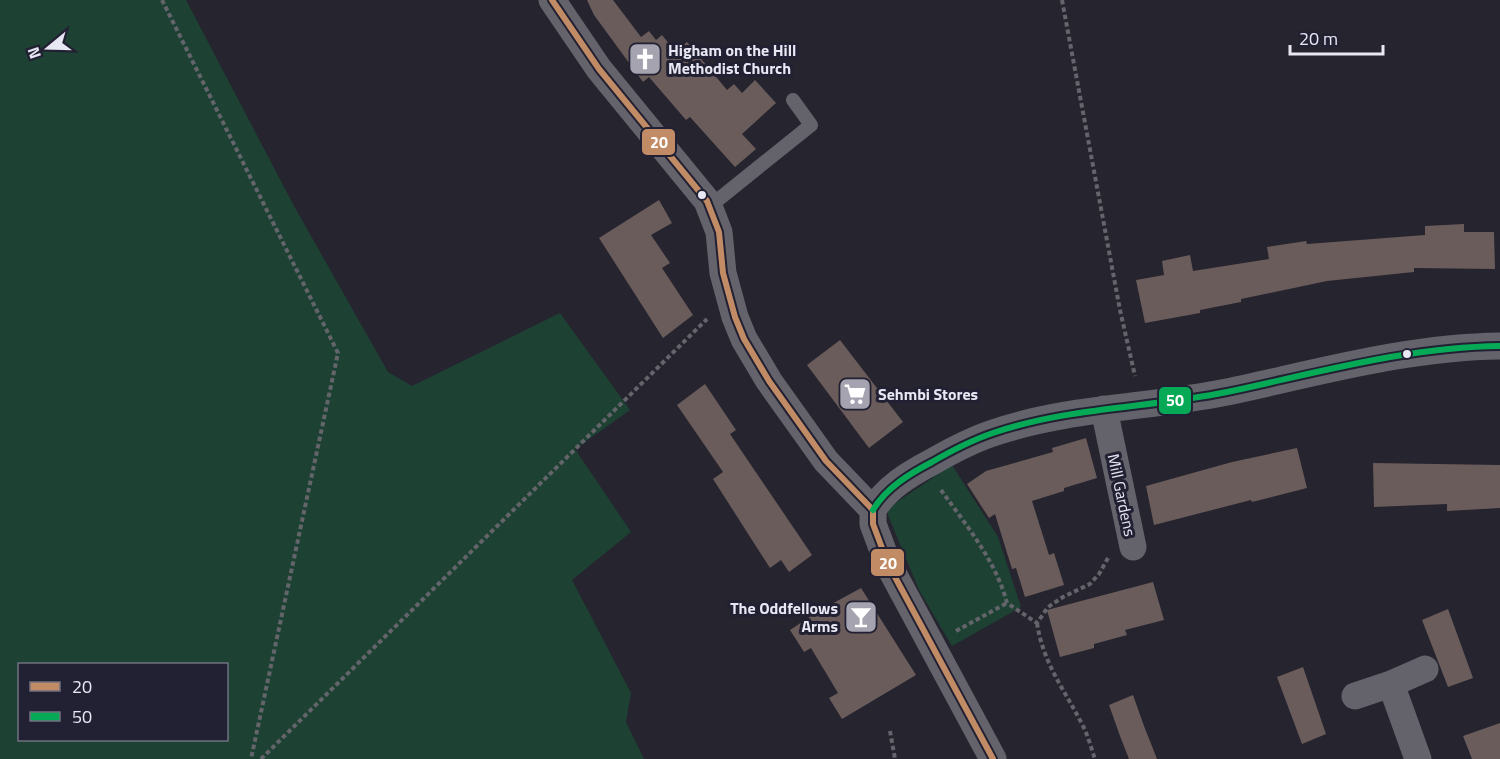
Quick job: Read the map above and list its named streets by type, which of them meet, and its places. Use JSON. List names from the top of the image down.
{
  "streets": {
    "street": ["Mill Gardens"]
  },
  "places": {
    "church": ["Higham on the Hill Methodist Church"],
    "supermarket": ["Sehmbi Stores"],
    "bar": ["The Oddfellows Arms"]
  },
  "lines": ["transit line 20", "transit line 50"],
  "legend": ["20", "50"],
  "scale_bar": "20 m",
  "north": "left"
}
